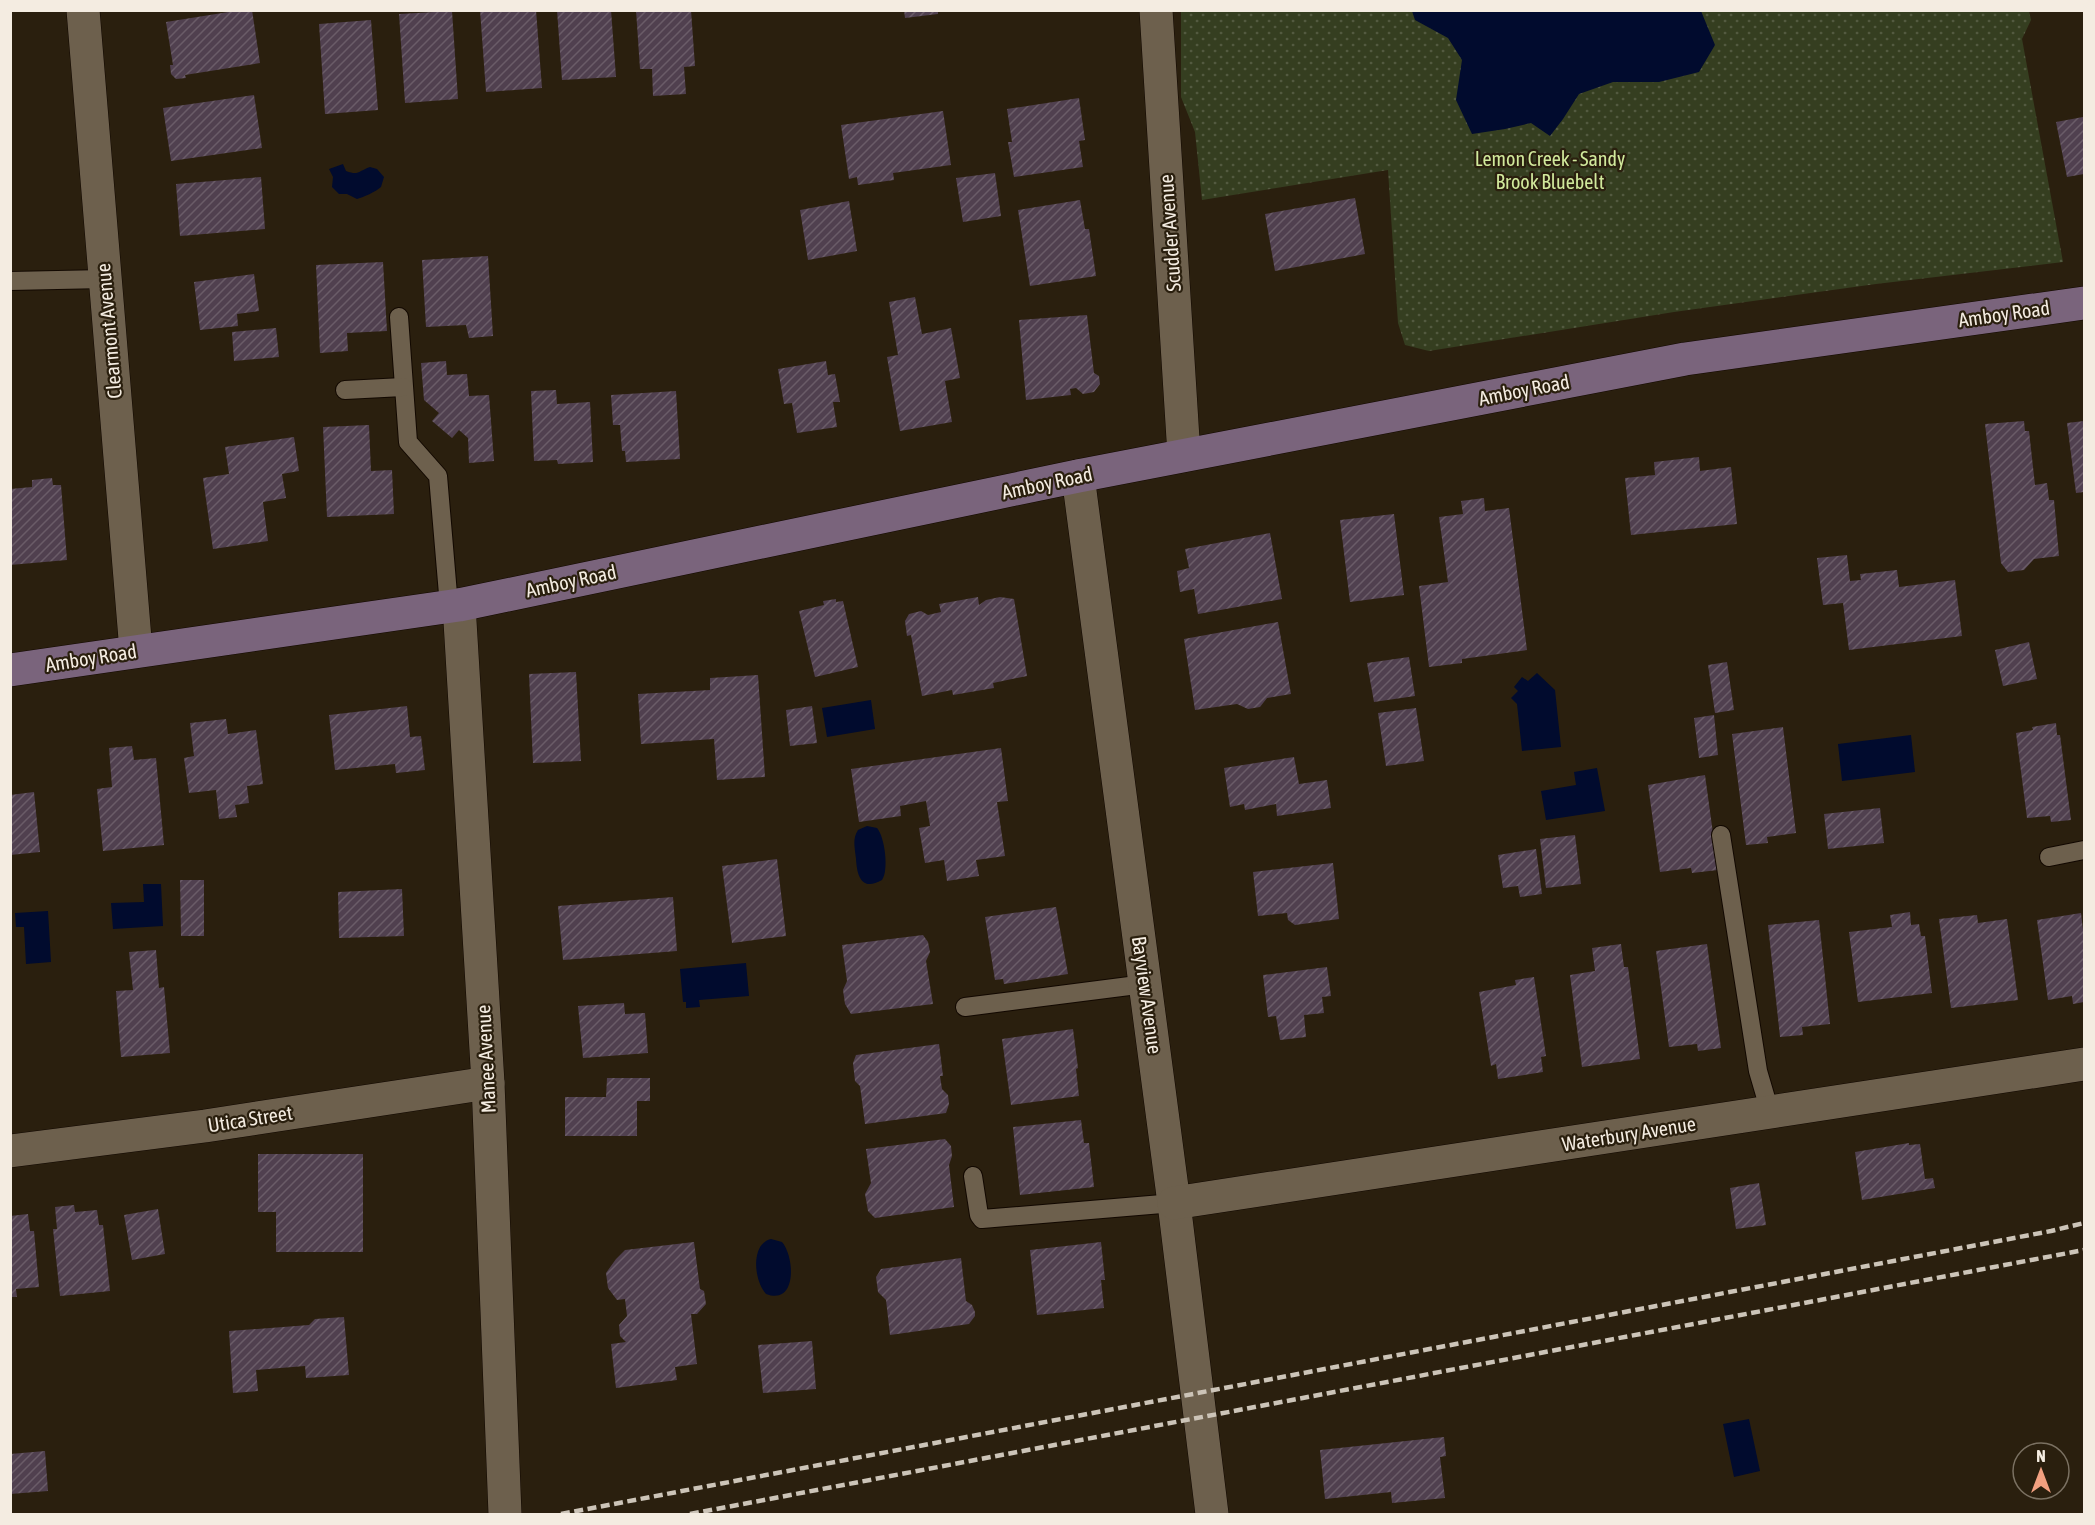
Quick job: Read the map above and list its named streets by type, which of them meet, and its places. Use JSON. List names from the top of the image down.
{
  "streets": {
    "main road": ["Amboy Road"],
    "street": [
      "Scudder Avenue",
      "Clearmont Avenue",
      "Bayview Avenue",
      "Manee Avenue",
      "Utica Street",
      "Waterbury Avenue"
    ]
  },
  "crossings": [
    ["Scudder Avenue", "Amboy Road"],
    ["Amboy Road", "Clearmont Avenue"],
    ["Amboy Road", "Bayview Avenue"],
    ["Amboy Road", "Manee Avenue"],
    ["Bayview Avenue", "Waterbury Avenue"],
    ["Manee Avenue", "Utica Street"]
  ],
  "parks": ["Lemon Creek - Sandy Brook Bluebelt"],
  "north": "top"
}
